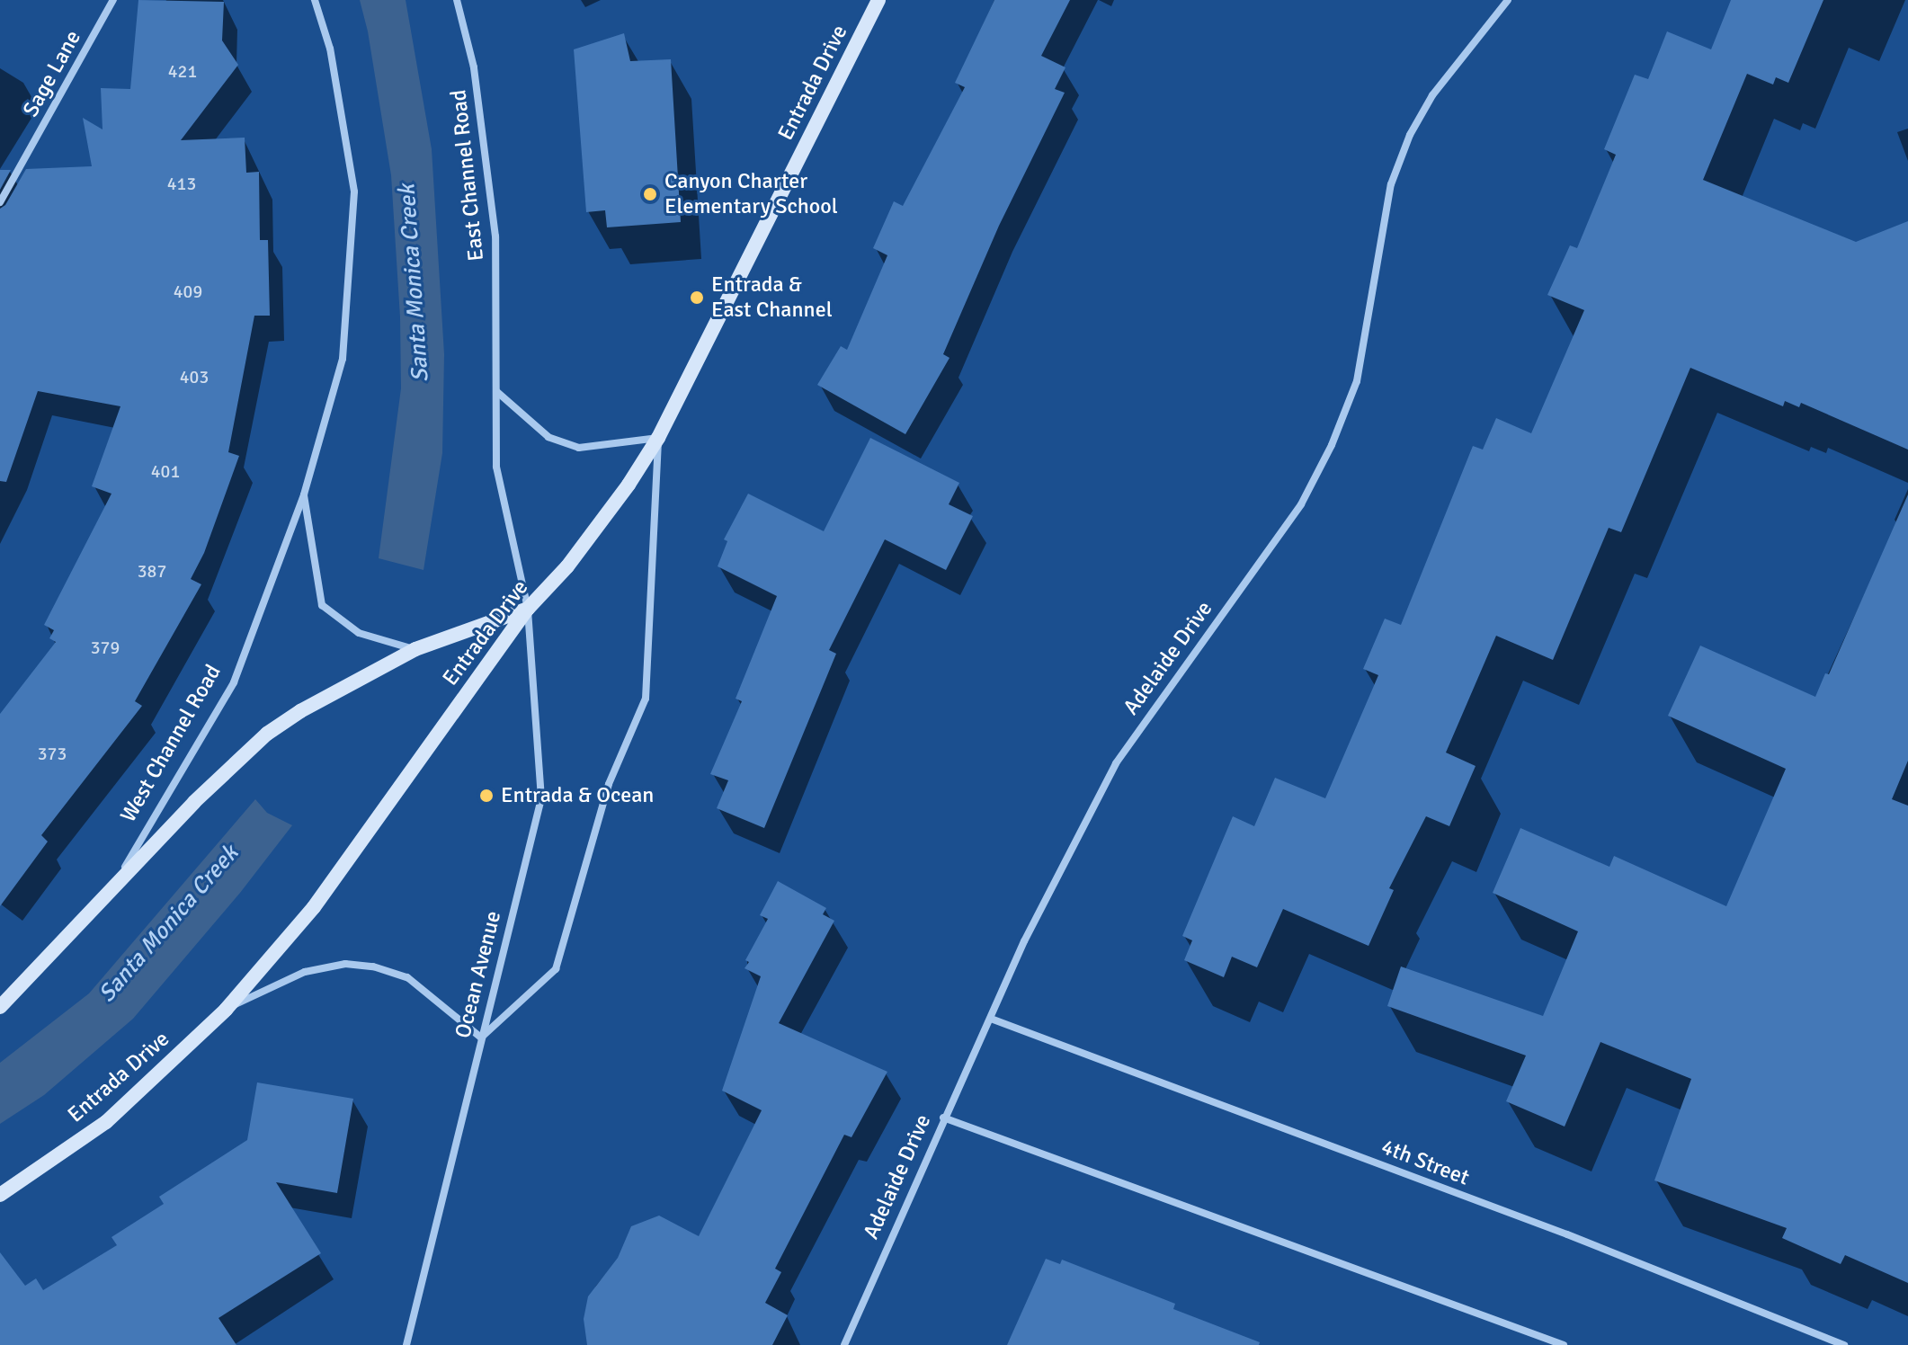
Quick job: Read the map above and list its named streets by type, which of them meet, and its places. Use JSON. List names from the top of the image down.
{
  "streets": {
    "street": [
      "Sage Lane",
      "Entrada Drive",
      "East Channel Road",
      "Adelaide Drive",
      "West Channel Road",
      "Ocean Avenue",
      "4th Street"
    ]
  },
  "crossings": [
    ["Entrada Drive", "East Channel Road"],
    ["Entrada Drive", "West Channel Road"],
    ["Entrada Drive", "Ocean Avenue"],
    ["East Channel Road", "West Channel Road"],
    ["East Channel Road", "Ocean Avenue"],
    ["Adelaide Drive", "4th Street"],
    ["West Channel Road", "Ocean Avenue"]
  ],
  "water": ["Santa Monica Creek"],
  "places": ["Canyon Charter Elementary School", "Entrada & East Channel", "Entrada & Ocean"],
  "house_numbers": [
    "421",
    "413",
    "409",
    "403",
    "401",
    "387",
    "379",
    "373"
  ]
}
